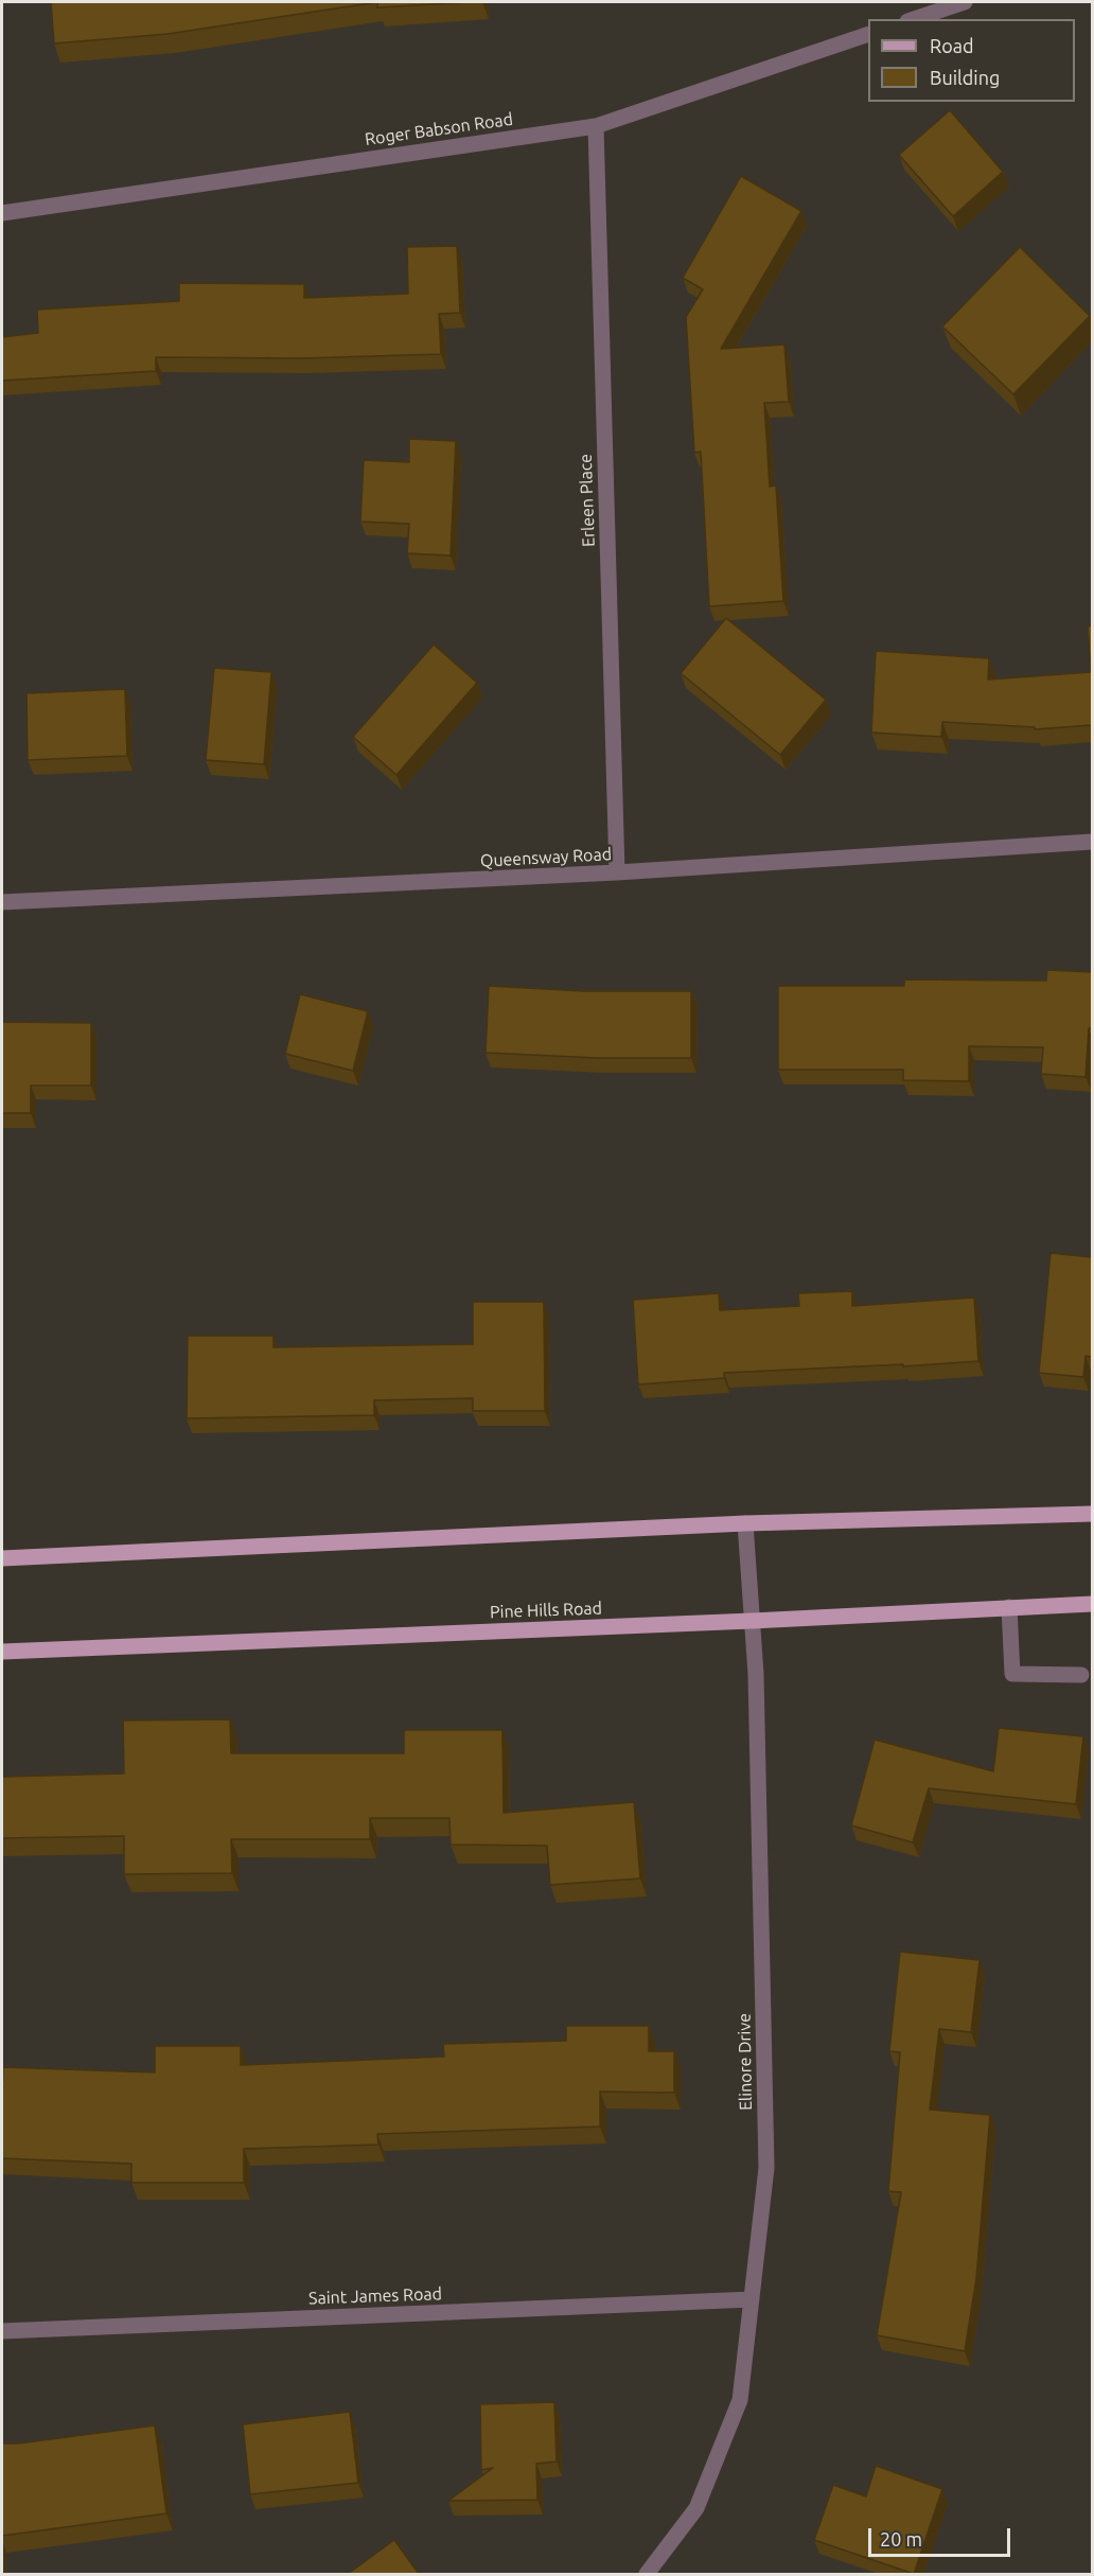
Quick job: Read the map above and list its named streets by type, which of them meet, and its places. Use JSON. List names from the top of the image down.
{
  "streets": {
    "main road": ["Pine Hills Road"],
    "street": [
      "Roger Babson Road",
      "Erleen Place",
      "Queensway Road",
      "Elinore Drive",
      "Saint James Road"
    ]
  },
  "crossings": [
    ["Roger Babson Road", "Erleen Place"],
    ["Erleen Place", "Queensway Road"],
    ["Pine Hills Road", "Elinore Drive"],
    ["Elinore Drive", "Saint James Road"]
  ],
  "legend": ["Road", "Building"],
  "scale_bar": "20 m"
}
